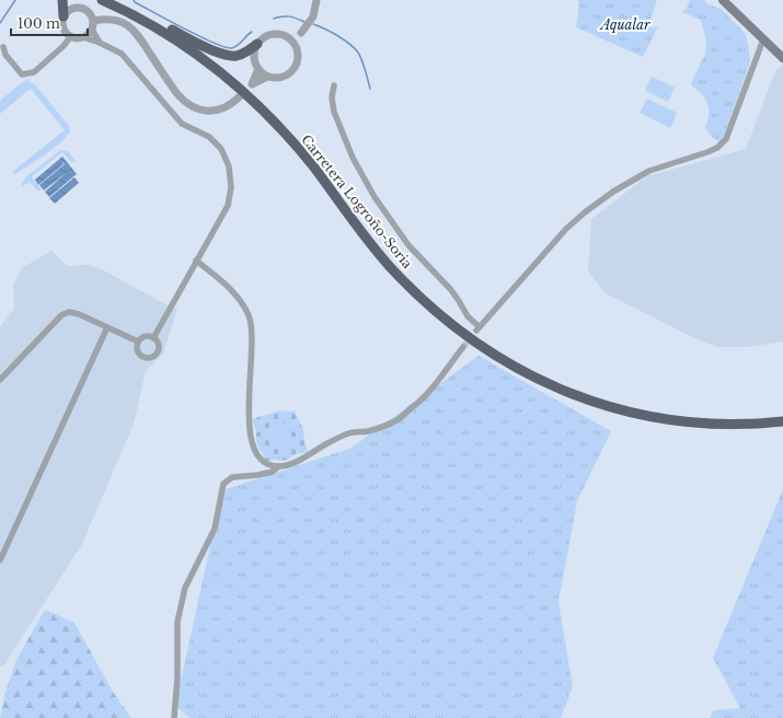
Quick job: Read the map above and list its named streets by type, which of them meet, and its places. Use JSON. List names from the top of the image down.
{
  "streets": {
    "highway": ["Carretera Logroño-Soria"]
  },
  "parks": ["Aqualar"],
  "scale_bar": "100 m"
}
